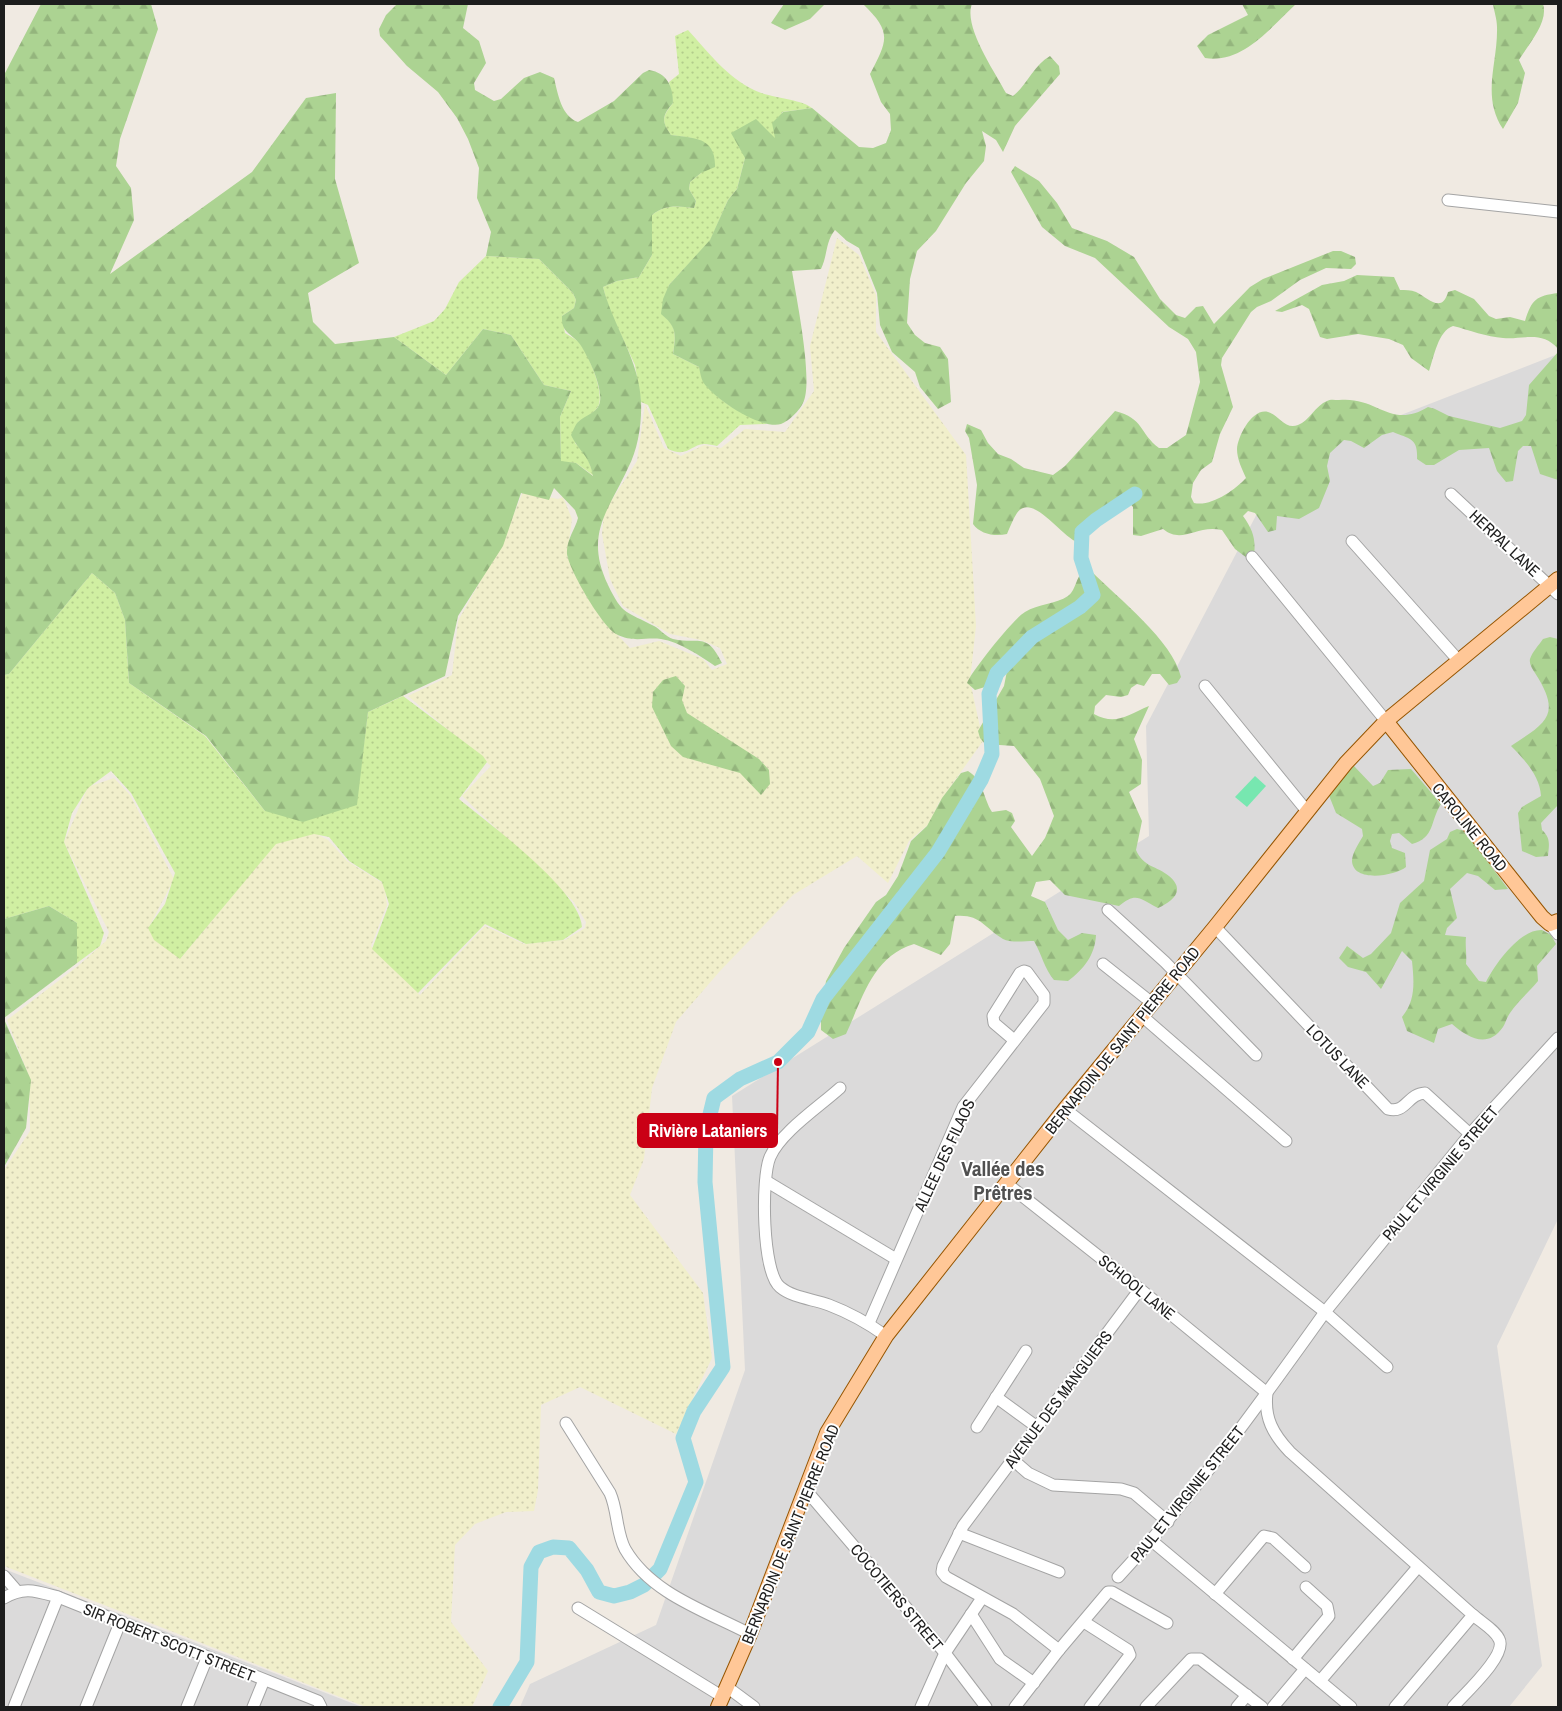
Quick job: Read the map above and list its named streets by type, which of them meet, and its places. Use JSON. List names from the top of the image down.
{
  "streets": {
    "main road": ["CAROLINE ROAD", "BERNARDIN DE SAINT PIERRE ROAD"],
    "street": [
      "HERPAL LANE",
      "LOTUS LANE",
      "ALLEE DES FILAOS",
      "PAUL ET VIRGINIE STREET",
      "SCHOOL LANE",
      "AVENUE DES MANGUIERS",
      "COCOTIERS STREET",
      "SIR ROBERT SCOTT STREET"
    ]
  },
  "crossings": [
    ["HERPAL LANE", "BERNARDIN DE SAINT PIERRE ROAD"],
    ["CAROLINE ROAD", "BERNARDIN DE SAINT PIERRE ROAD"],
    ["BERNARDIN DE SAINT PIERRE ROAD", "LOTUS LANE"],
    ["BERNARDIN DE SAINT PIERRE ROAD", "SCHOOL LANE"],
    ["BERNARDIN DE SAINT PIERRE ROAD", "COCOTIERS STREET"],
    ["LOTUS LANE", "PAUL ET VIRGINIE STREET"],
    ["PAUL ET VIRGINIE STREET", "SCHOOL LANE"],
    ["SCHOOL LANE", "AVENUE DES MANGUIERS"]
  ],
  "districts": ["Vallée des Prêtres"],
  "places": ["Rivière Lataniers"]
}
